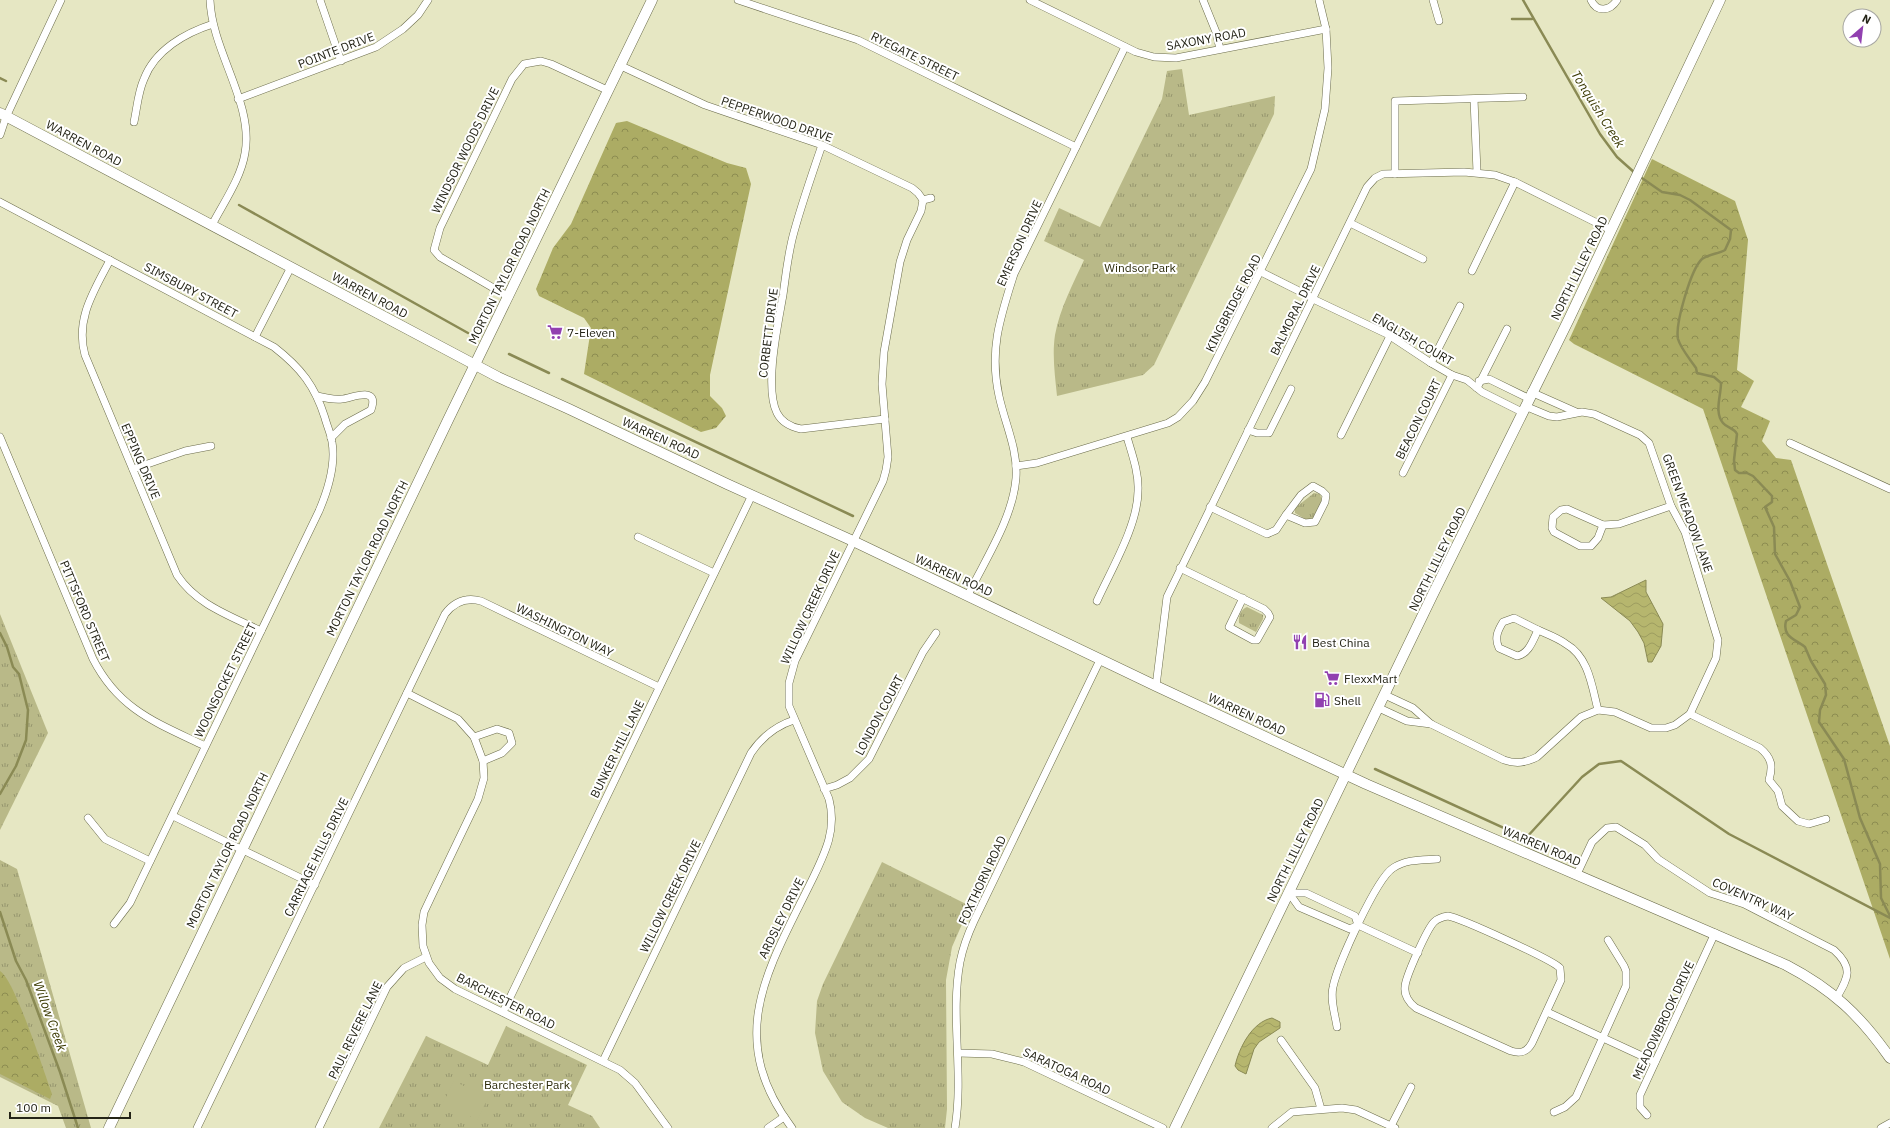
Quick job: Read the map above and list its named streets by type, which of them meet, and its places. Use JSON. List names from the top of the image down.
{
  "streets": {
    "street": [
      "SAXONY ROAD",
      "POINTE DRIVE",
      "RYEGATE STREET",
      "PEPPERWOOD DRIVE",
      "WARREN ROAD",
      "WINDSOR WOODS DRIVE",
      "EMERSON DRIVE",
      "MORTON TAYLOR ROAD NORTH",
      "NORTH LILLEY ROAD",
      "SIMSBURY STREET",
      "KINGBRIDGE ROAD",
      "BALMORAL DRIVE",
      "CORBETT DRIVE",
      "ENGLISH COURT",
      "BEACON COURT",
      "EPPING DRIVE",
      "GREEN MEADOW LANE",
      "WILLOW CREEK DRIVE",
      "PITTSFORD STREET",
      "WASHINGTON WAY",
      "WOONSOCKET STREET",
      "LONDON COURT",
      "BUNKER HILL LANE",
      "CARRIAGE HILLS DRIVE",
      "FOXTHORN ROAD",
      "COVENTRY WAY",
      "ARDSLEY DRIVE",
      "BARCHESTER ROAD",
      "MEADOWBROOK DRIVE",
      "PAUL REVERE LANE",
      "SARATOGA ROAD"
    ]
  },
  "crossings": [
    ["SAXONY ROAD", "EMERSON DRIVE"],
    ["SAXONY ROAD", "KINGBRIDGE ROAD"],
    ["RYEGATE STREET", "EMERSON DRIVE"],
    ["PEPPERWOOD DRIVE", "MORTON TAYLOR ROAD NORTH"],
    ["PEPPERWOOD DRIVE", "CORBETT DRIVE"],
    ["PEPPERWOOD DRIVE", "WILLOW CREEK DRIVE"],
    ["WARREN ROAD", "EMERSON DRIVE"],
    ["WARREN ROAD", "MORTON TAYLOR ROAD NORTH"],
    ["WARREN ROAD", "NORTH LILLEY ROAD"],
    ["WARREN ROAD", "BALMORAL DRIVE"],
    ["WARREN ROAD", "WILLOW CREEK DRIVE"],
    ["WARREN ROAD", "BUNKER HILL LANE"],
    ["WARREN ROAD", "FOXTHORN ROAD"],
    ["WARREN ROAD", "COVENTRY WAY"],
    ["WARREN ROAD", "MEADOWBROOK DRIVE"],
    ["WINDSOR WOODS DRIVE", "MORTON TAYLOR ROAD NORTH"],
    ["EMERSON DRIVE", "KINGBRIDGE ROAD"],
    ["NORTH LILLEY ROAD", "BALMORAL DRIVE"],
    ["NORTH LILLEY ROAD", "ENGLISH COURT"],
    ["NORTH LILLEY ROAD", "GREEN MEADOW LANE"],
    ["SIMSBURY STREET", "EPPING DRIVE"],
    ["SIMSBURY STREET", "WOONSOCKET STREET"],
    ["KINGBRIDGE ROAD", "ENGLISH COURT"],
    ["BALMORAL DRIVE", "ENGLISH COURT"],
    ["CORBETT DRIVE", "WILLOW CREEK DRIVE"],
    ["ENGLISH COURT", "BEACON COURT"],
    ["ENGLISH COURT", "GREEN MEADOW LANE"],
    ["EPPING DRIVE", "WOONSOCKET STREET"],
    ["WILLOW CREEK DRIVE", "ARDSLEY DRIVE"],
    ["WILLOW CREEK DRIVE", "BARCHESTER ROAD"],
    ["PITTSFORD STREET", "WOONSOCKET STREET"],
    ["WASHINGTON WAY", "BUNKER HILL LANE"],
    ["WASHINGTON WAY", "CARRIAGE HILLS DRIVE"],
    ["LONDON COURT", "ARDSLEY DRIVE"],
    ["BUNKER HILL LANE", "BARCHESTER ROAD"],
    ["CARRIAGE HILLS DRIVE", "BARCHESTER ROAD"],
    ["FOXTHORN ROAD", "SARATOGA ROAD"],
    ["BARCHESTER ROAD", "PAUL REVERE LANE"]
  ],
  "water": ["Tonquish Creek", "Willow Creek"],
  "parks": ["Windsor Park", "Barchester Park"],
  "places": {
    "supermarket": ["7-Eleven", "FlexxMart"],
    "restaurant": ["Best China"],
    "fuel station": ["Shell"]
  },
  "scale_bar": "100 m",
  "north": "top right"
}
